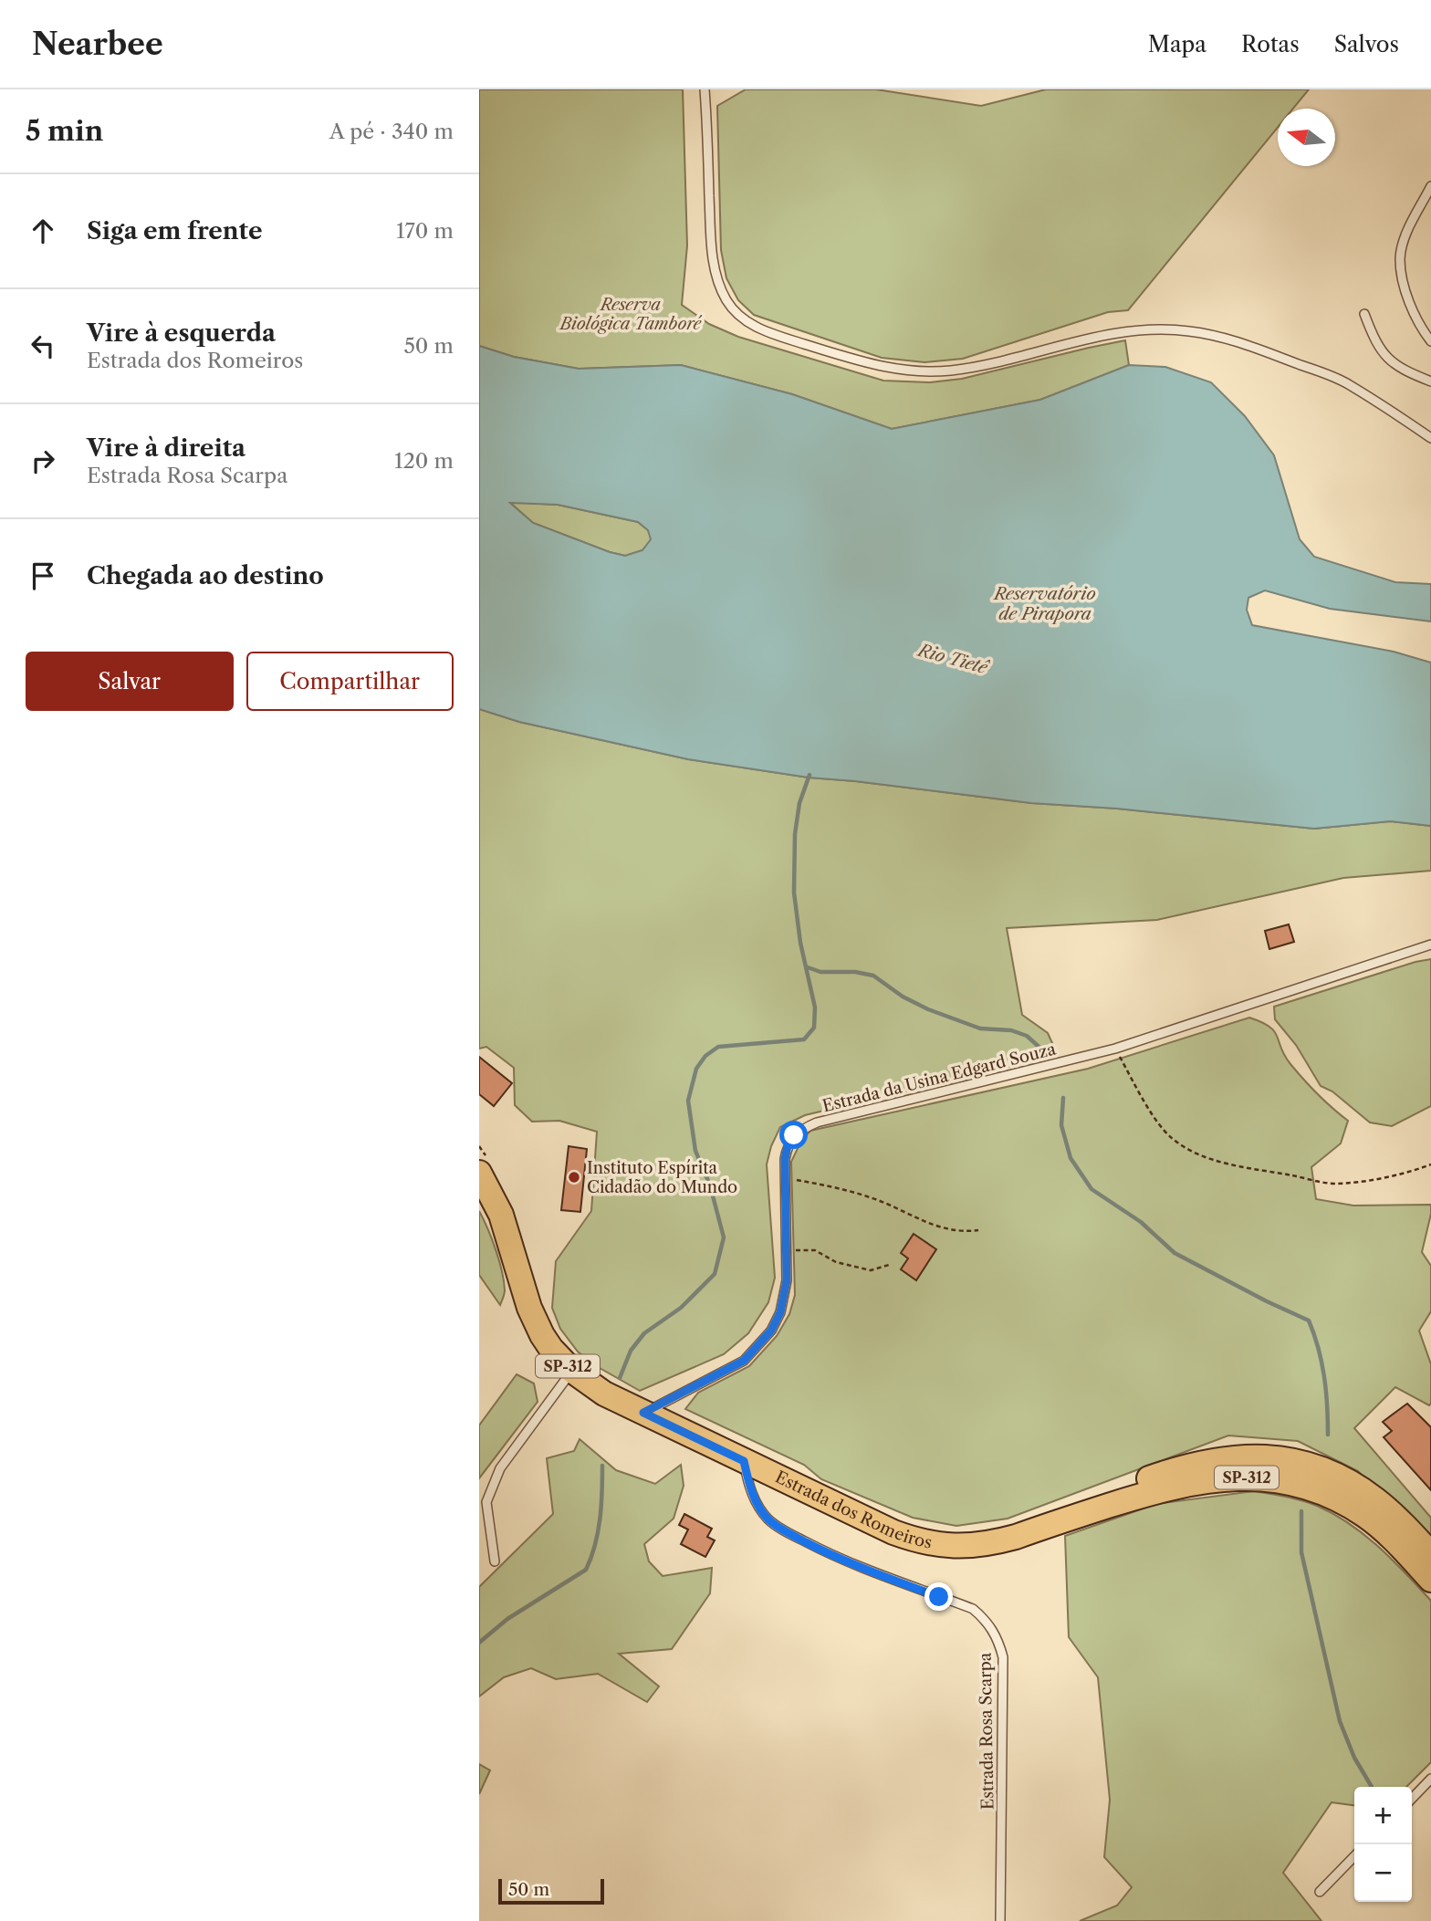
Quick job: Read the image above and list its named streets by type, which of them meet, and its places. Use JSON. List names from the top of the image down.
{
  "streets": {
    "main road": ["SP-312", "Estrada dos Romeiros"],
    "lane": ["Estrada da Usina Edgard Souza", "Estrada Rosa Scarpa"]
  },
  "crossings": [
    ["Estrada da Usina Edgard Souza", "Estrada dos Romeiros"],
    ["Estrada dos Romeiros", "Estrada Rosa Scarpa"]
  ],
  "water": ["Reservatório de Pirapora", "Rio Tietê"],
  "parks": ["Reserva Biológica Tamboré"],
  "places": ["Instituto Espírita Cidadão do Mundo"],
  "scale_bar": "50 m",
  "north": "left",
  "page": {
    "header": "Nearbee",
    "nav": ["Mapa", "Rotas", "Salvos"],
    "heading": ["5 min", "A pé · 340 m"],
    "list": [
      ["Siga em frente", "170 m"],
      ["Vire à esquerda", "Estrada dos Romeiros", "50 m"],
      ["Vire à direita", "Estrada Rosa Scarpa", "120 m"],
      "Chegada ao destino"
    ],
    "buttons": ["Salvar", "Compartilhar"],
    "map_buttons": ["+", "−"],
    "scale": "50 m"
  }
}
